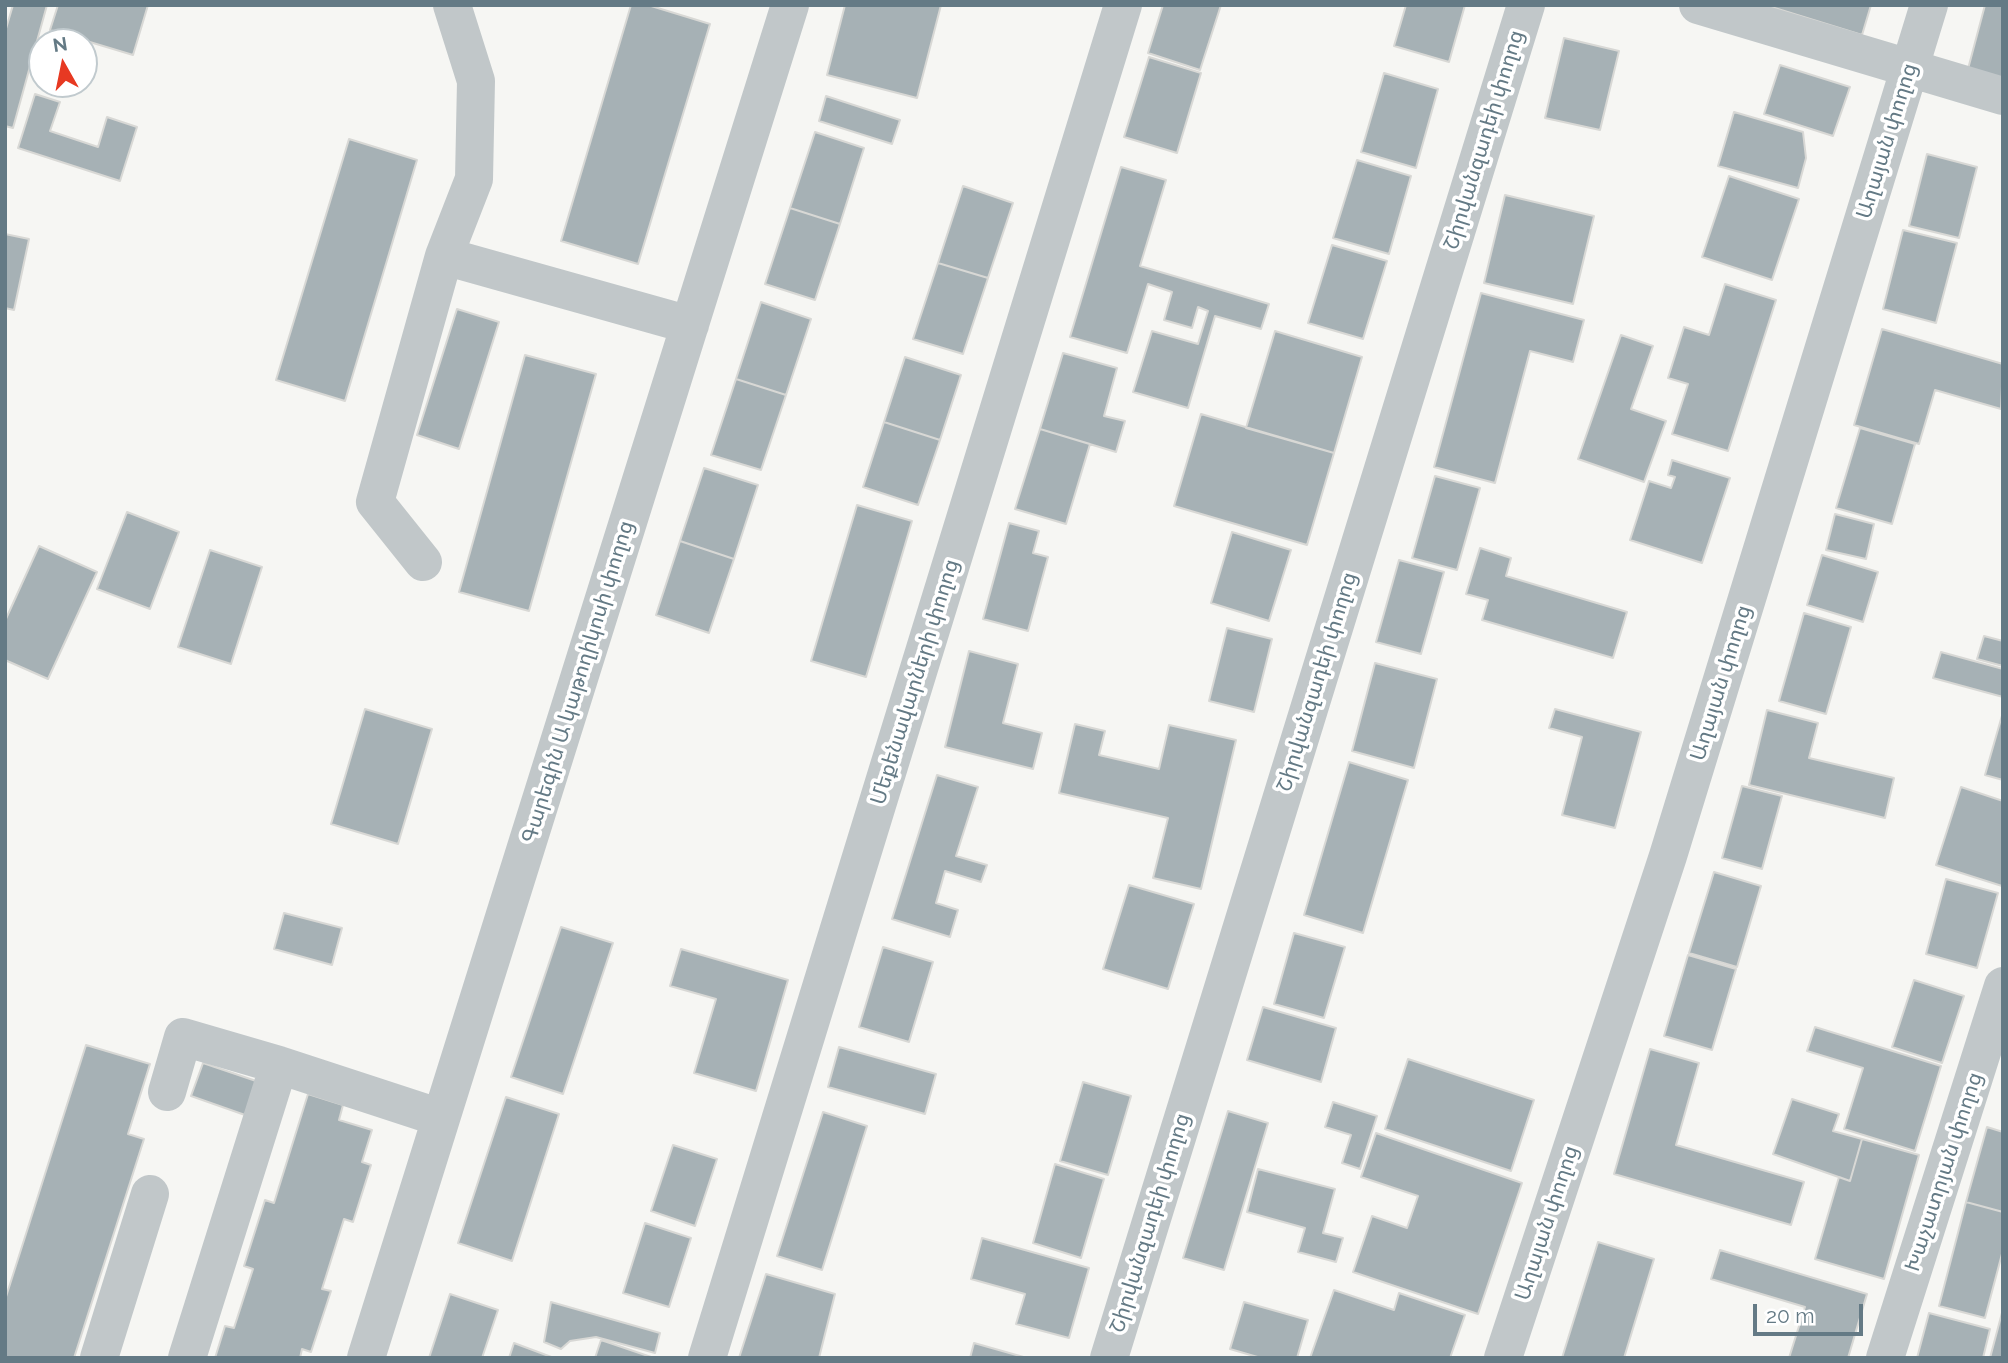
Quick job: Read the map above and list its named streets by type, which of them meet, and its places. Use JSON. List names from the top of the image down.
{
  "streets": {
    "street": [
      "Շիրվանզադեի փողոց",
      "Աղայան փողոց",
      "Գարեգին Ա կաթողիկոսի փողոց",
      "Մեքենավարների փողոց",
      "Խաչատրյան փողոց"
    ]
  },
  "scale_bar": "20 m",
  "north": "top"
}
